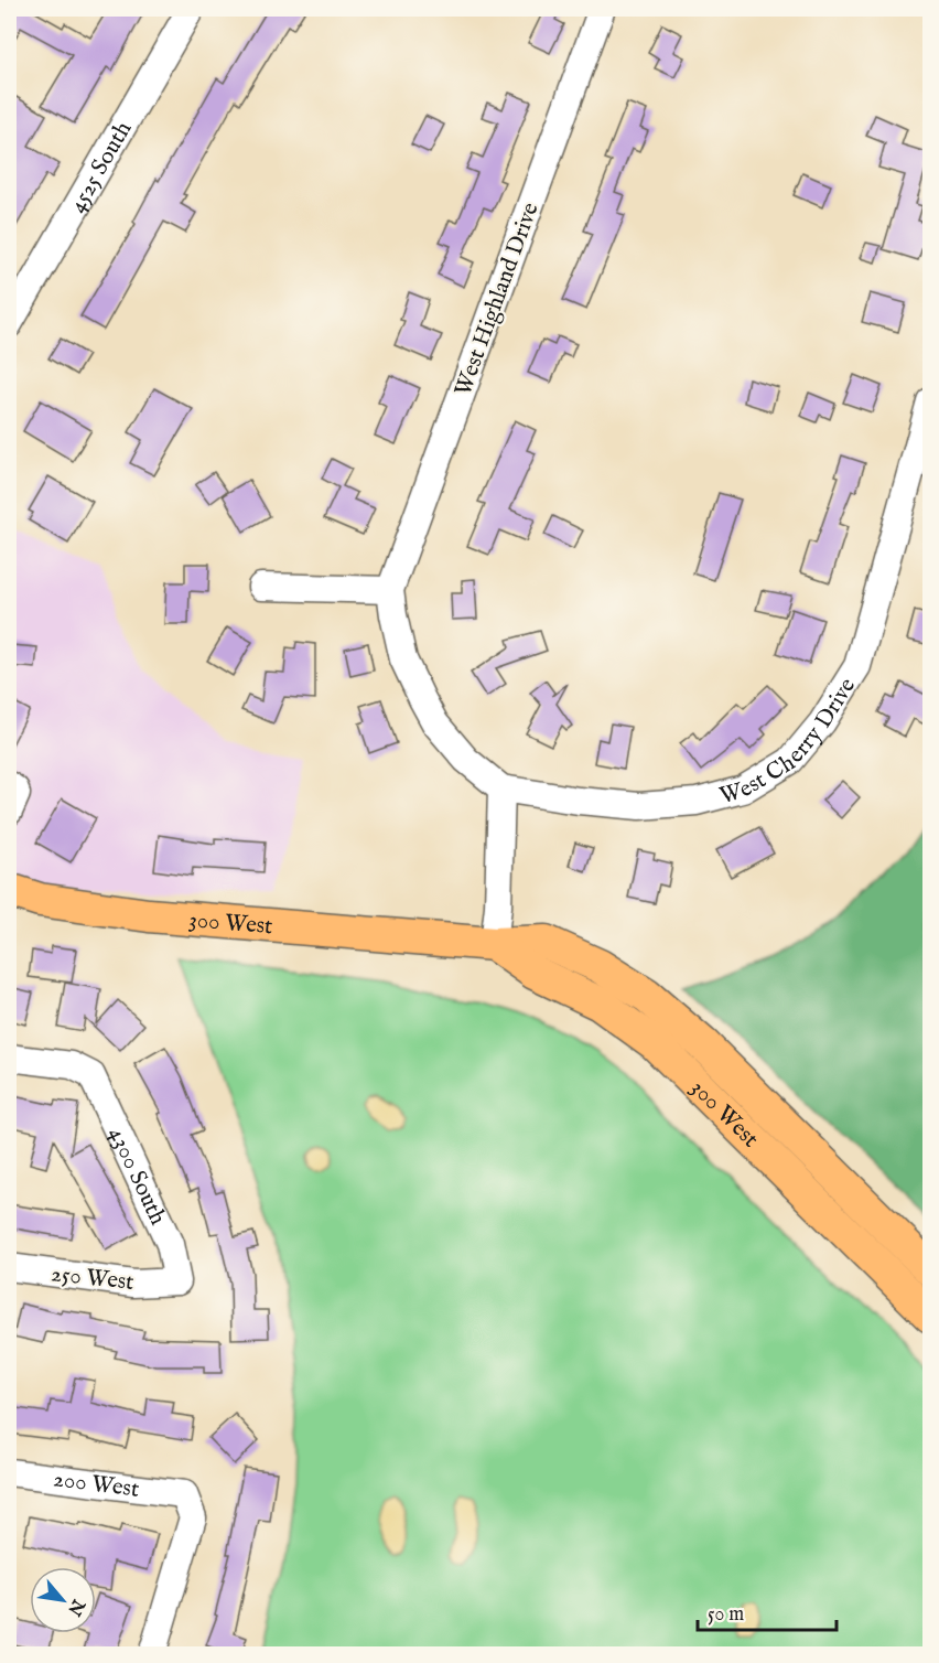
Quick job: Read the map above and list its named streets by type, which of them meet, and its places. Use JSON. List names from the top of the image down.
{
  "streets": {
    "main road": ["300 West"],
    "street": [
      "4525 South",
      "West Highland Drive",
      "West Cherry Drive",
      "4300 South",
      "250 West",
      "200 West"
    ]
  },
  "crossings": [
    ["West Highland Drive", "West Cherry Drive"],
    ["4300 South", "250 West"]
  ],
  "scale_bar": "50 m",
  "north": "bottom right"
}
